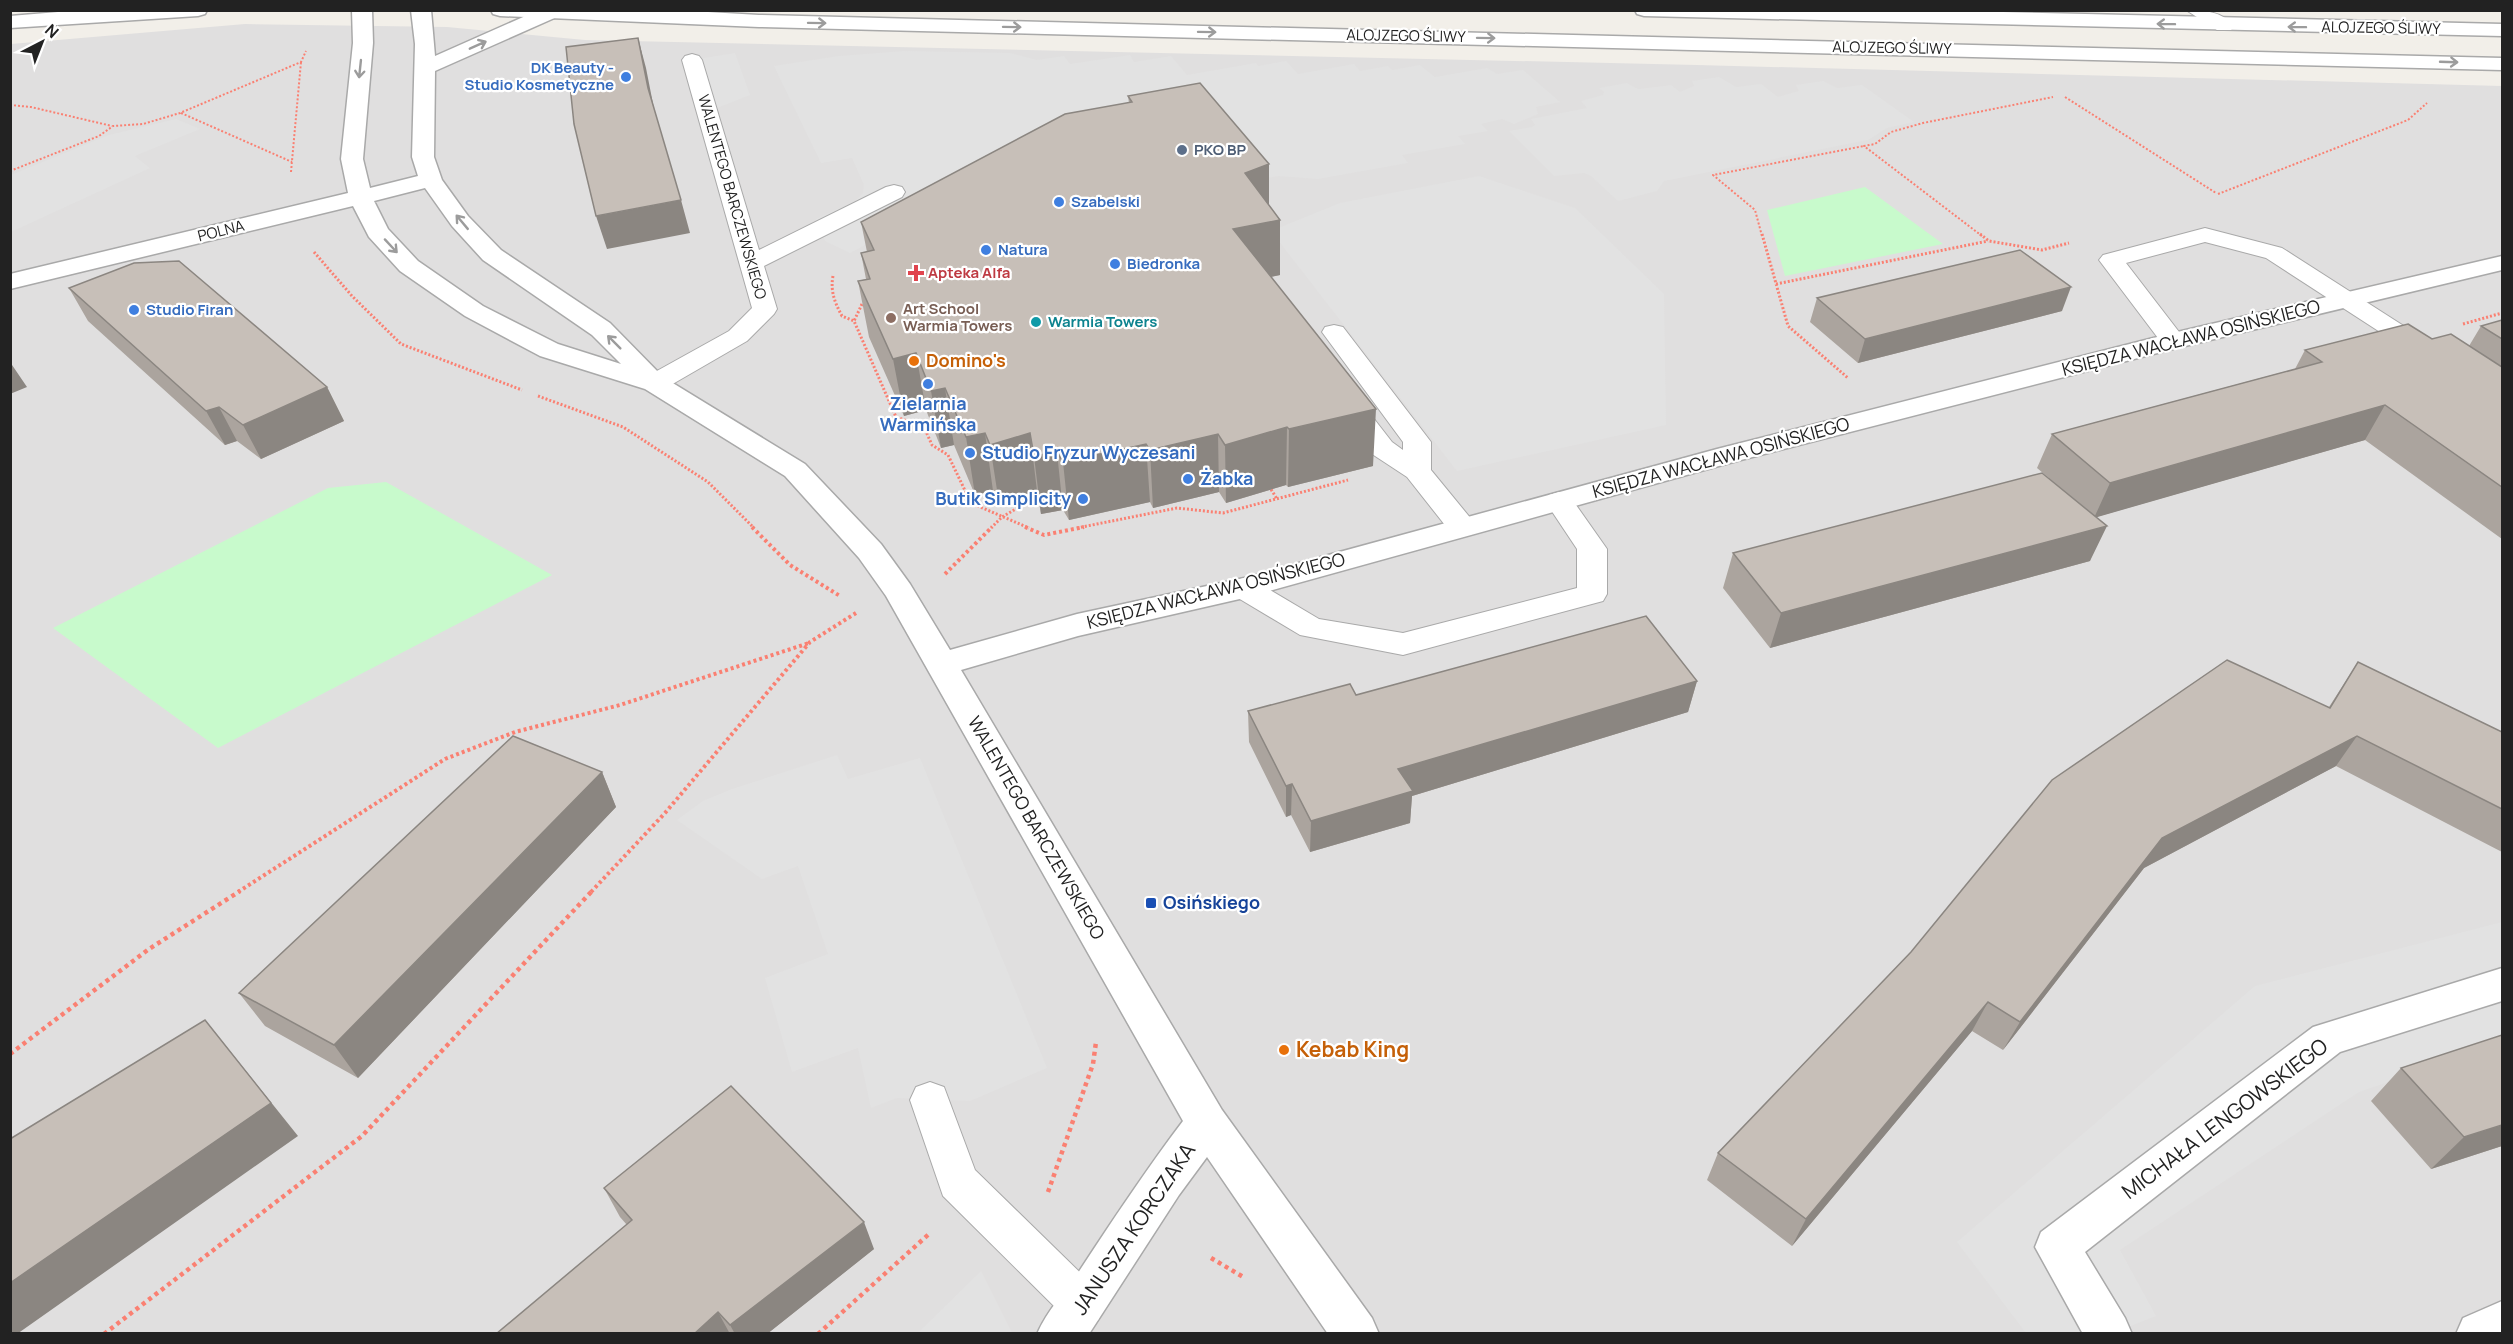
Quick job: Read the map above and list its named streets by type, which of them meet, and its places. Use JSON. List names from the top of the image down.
{
  "streets": {
    "street": [
      "ALOJZEGO ŚLIWY",
      "WALENTEGO BARCZEWSKIEGO",
      "POLNA",
      "KSIĘDZA WACŁAWA OSIŃSKIEGO",
      "MICHAŁA LENGOWSKIEGO",
      "JANUSZA KORCZAKA"
    ]
  },
  "crossings": [
    ["WALENTEGO BARCZEWSKIEGO", "POLNA"],
    ["WALENTEGO BARCZEWSKIEGO", "KSIĘDZA WACŁAWA OSIŃSKIEGO"],
    ["WALENTEGO BARCZEWSKIEGO", "JANUSZA KORCZAKA"]
  ],
  "places": {
    "other": [
      "DK Beauty - Studio Kosmetyczne",
      "PKO BP",
      "Szabelski",
      "Natura",
      "Biedronka",
      "Studio Firan",
      "Art School Warmia Towers",
      "Warmia Towers",
      "Domino's",
      "Zielarnia Warmińska",
      "Studio Fryzur Wyczesani",
      "Żabka",
      "Butik Simplicity",
      "Kebab King"
    ],
    "health": ["Apteka Alfa"],
    "transit": ["Osińskiego"]
  },
  "north": "top right"
}
